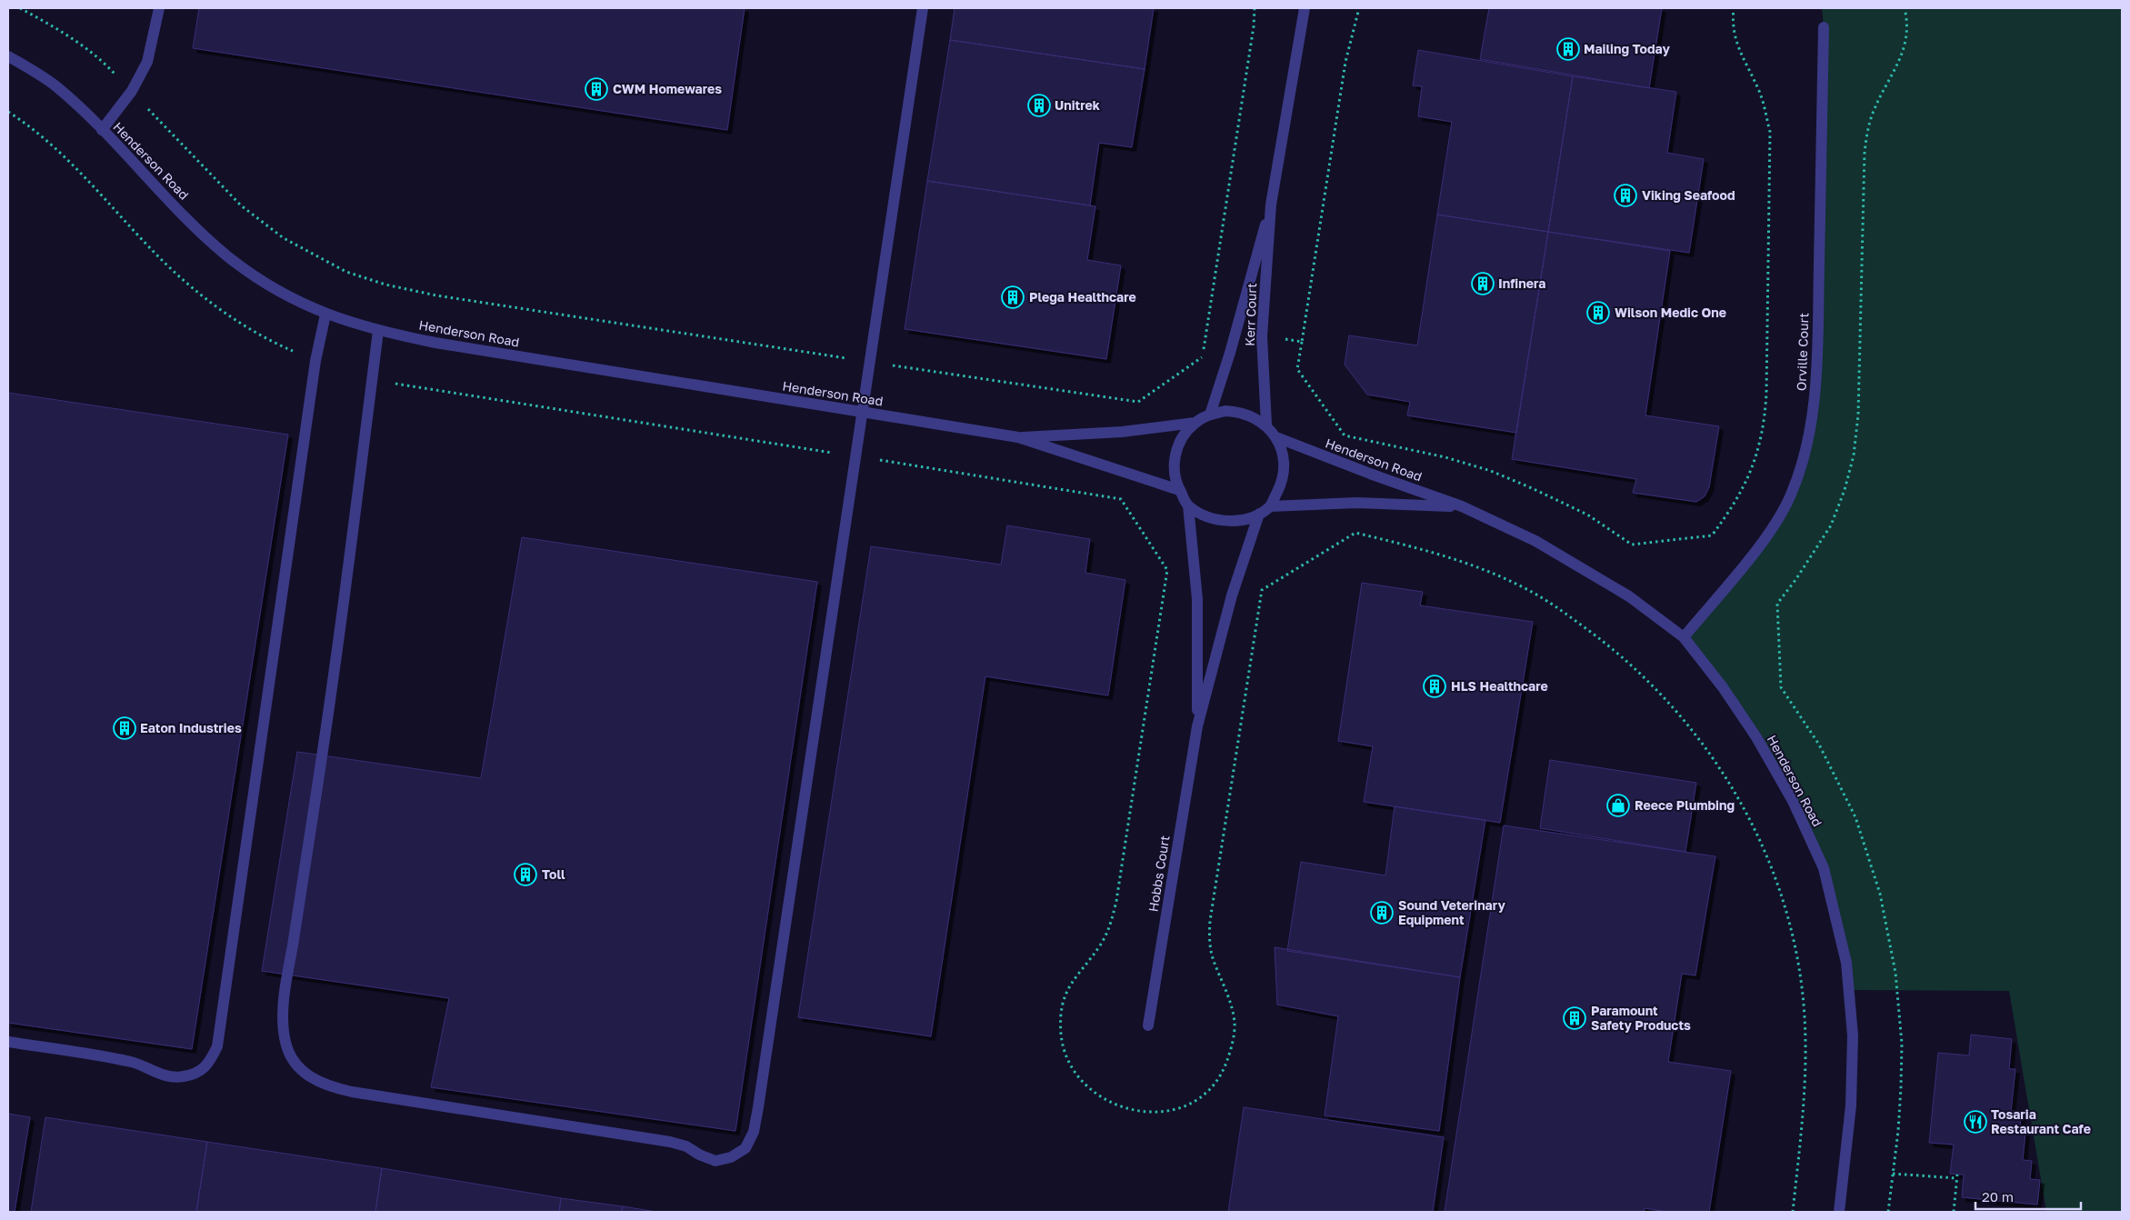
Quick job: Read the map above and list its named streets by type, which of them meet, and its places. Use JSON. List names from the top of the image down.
{
  "streets": {
    "street": [
      "Henderson Road",
      "Kerr Court",
      "Orville Court",
      "Hobbs Court"
    ]
  },
  "crossings": [
    ["Henderson Road", "Kerr Court"],
    ["Henderson Road", "Orville Court"],
    ["Henderson Road", "Hobbs Court"],
    ["Kerr Court", "Hobbs Court"]
  ],
  "places": {
    "building": [
      "Mailing Today",
      "CWM Homewares",
      "Unitrek",
      "Viking Seafood",
      "Infinera",
      "Plega Healthcare",
      "Wilson Medic One",
      "HLS Healthcare",
      "Eaton Industries",
      "Toll",
      "Sound Veterinary Equipment",
      "Paramount Safety Products"
    ],
    "shop": ["Reece Plumbing"],
    "restaurant": ["Tosaria Restaurant Cafe"]
  },
  "scale_bar": "20 m"
}
